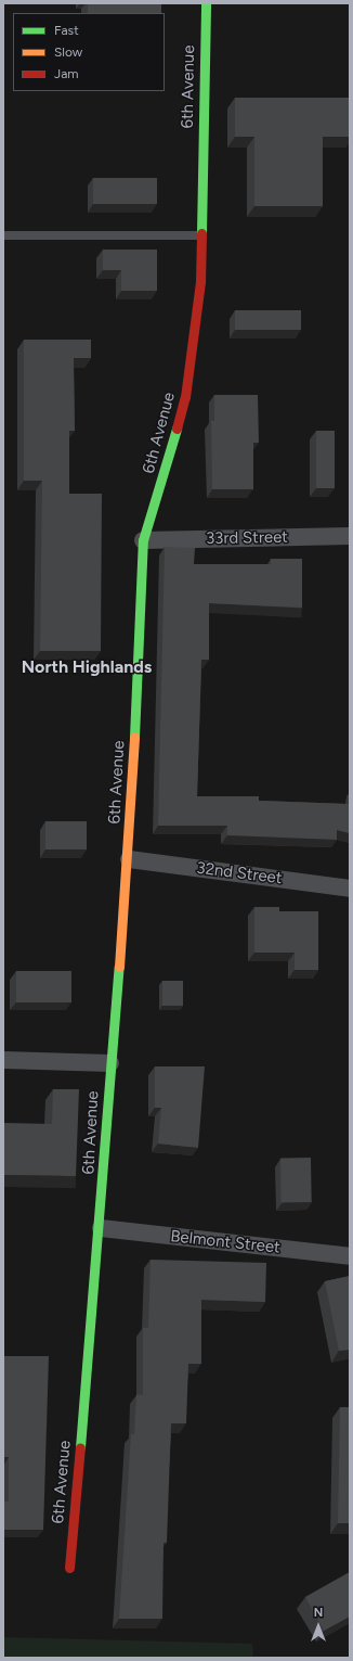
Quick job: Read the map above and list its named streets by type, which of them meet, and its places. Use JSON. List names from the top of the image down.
{
  "streets": {
    "street": [
      "6th Avenue",
      "33rd Street",
      "32nd Street",
      "Belmont Street"
    ]
  },
  "crossings": [
    ["6th Avenue", "33rd Street"],
    ["6th Avenue", "32nd Street"],
    ["6th Avenue", "Belmont Street"]
  ],
  "districts": ["North Highlands"],
  "legend": ["Fast", "Slow", "Jam"],
  "north": "top"
}
